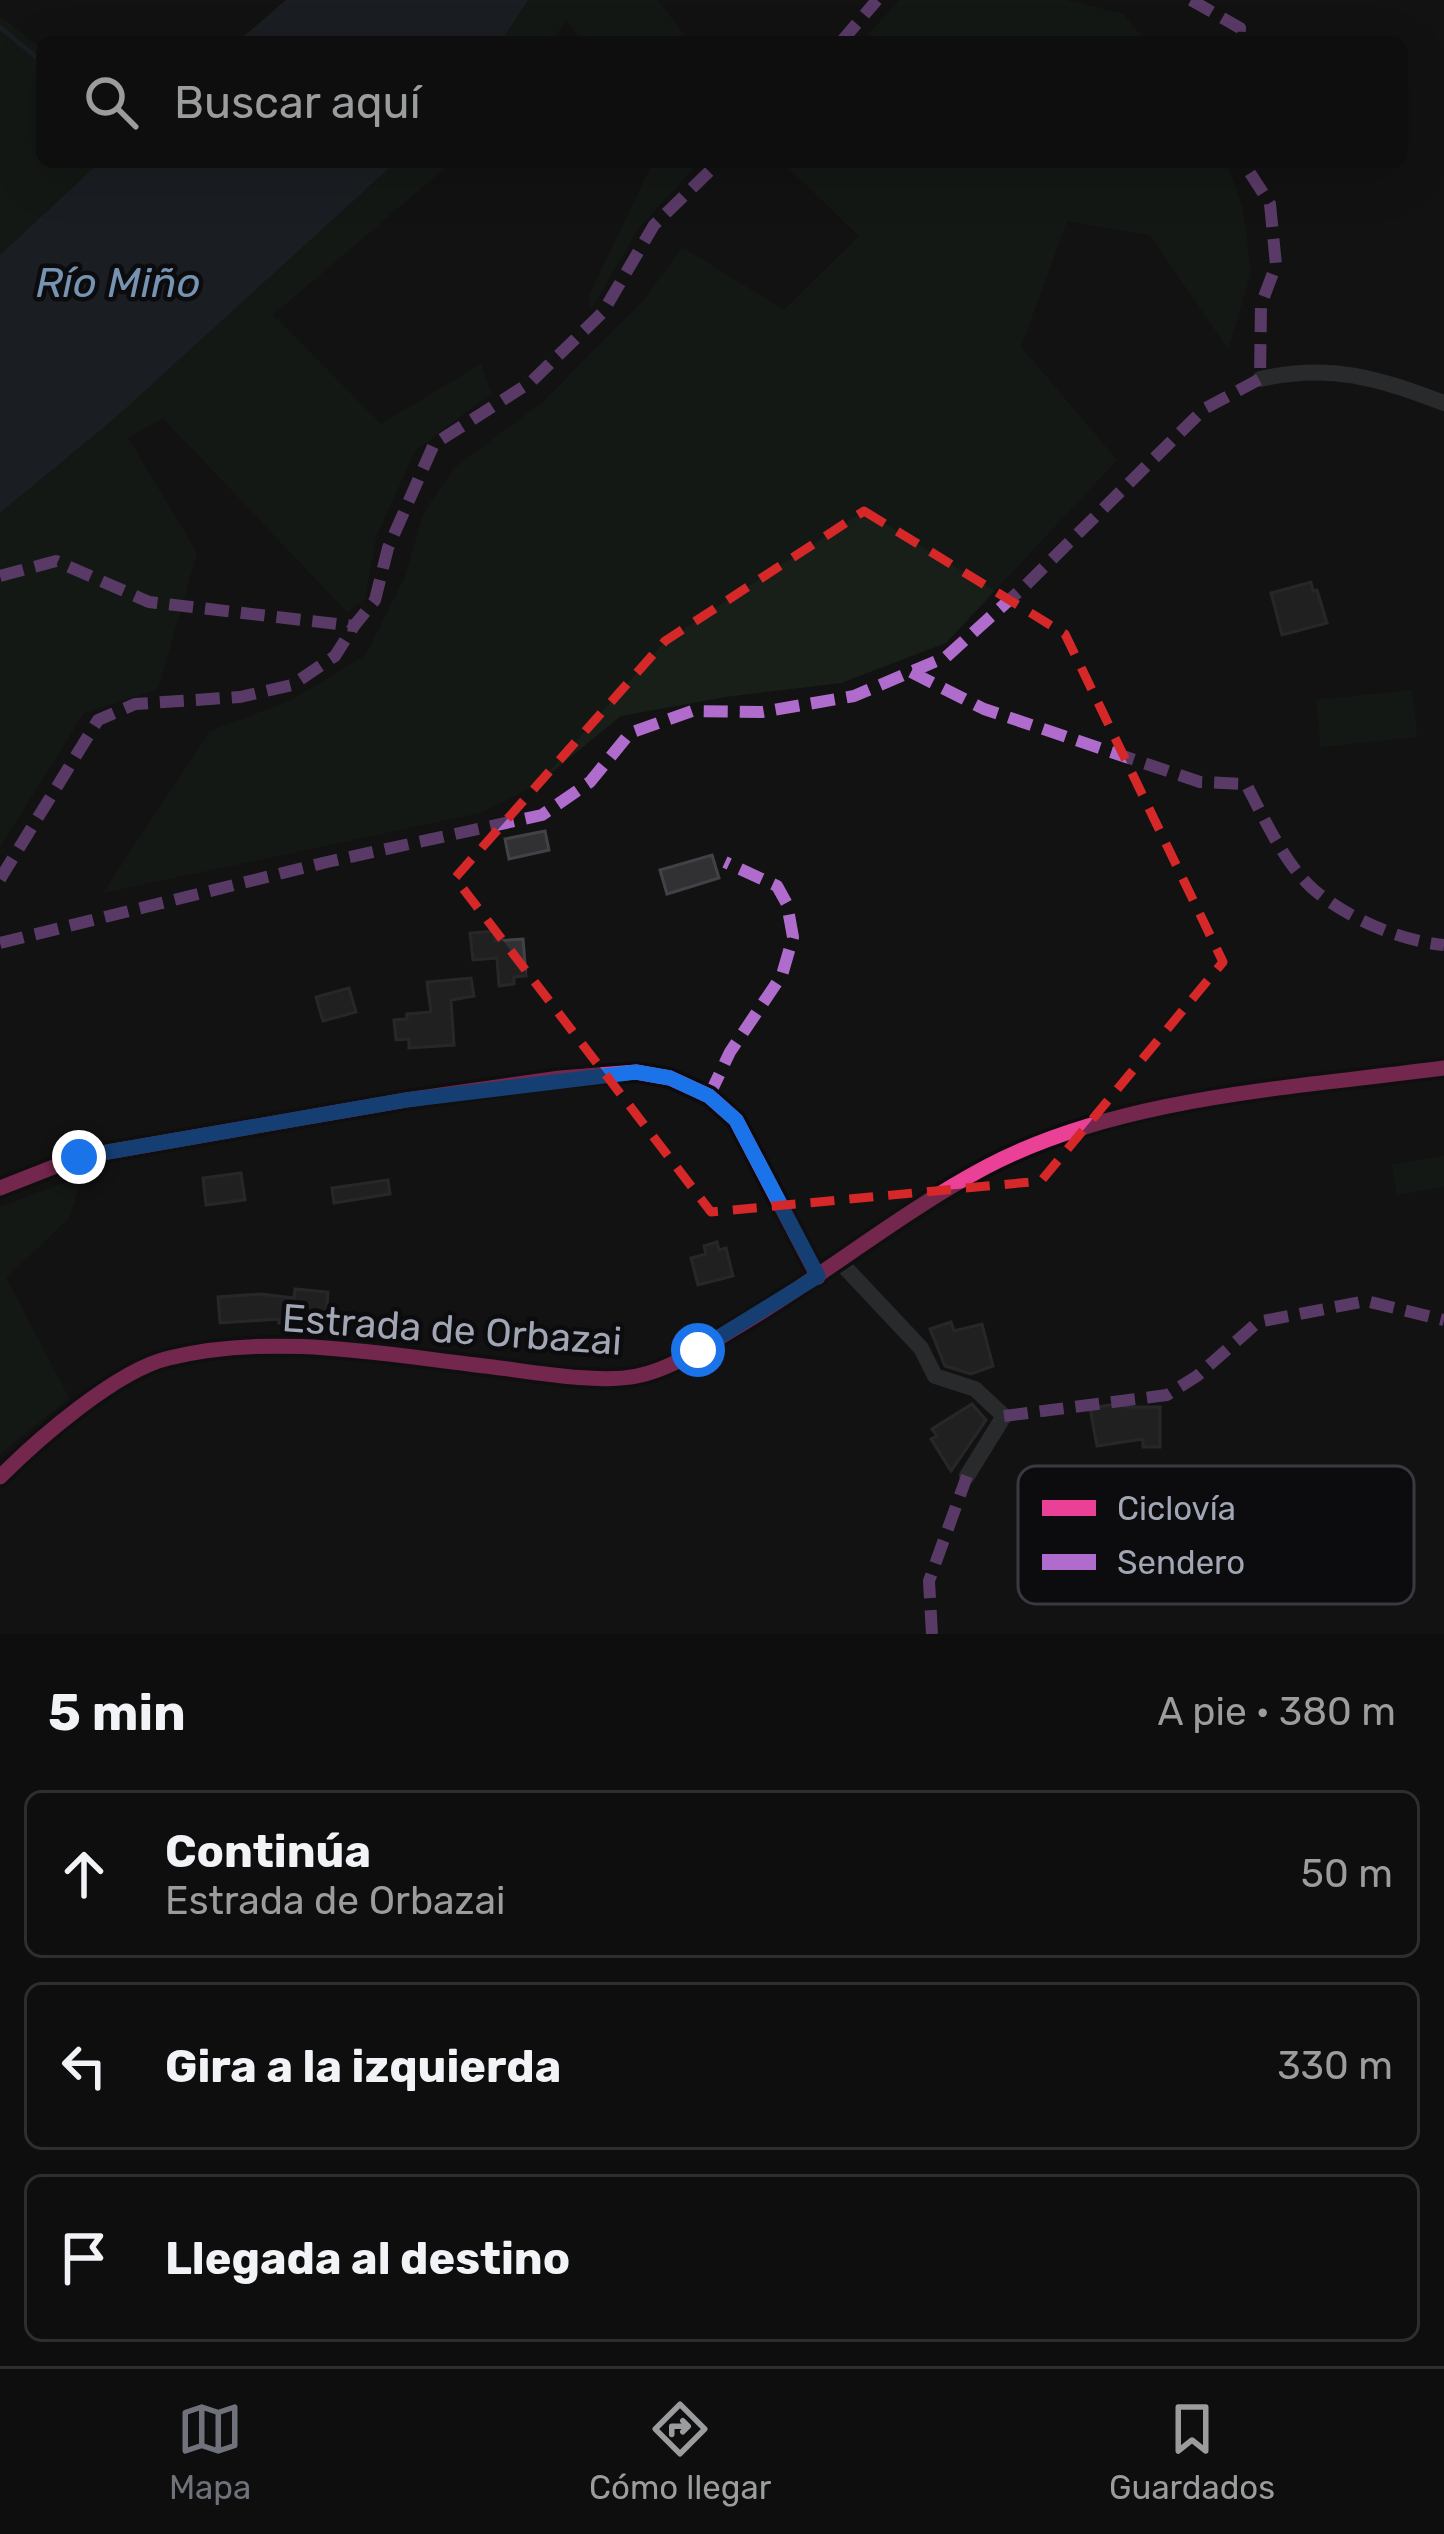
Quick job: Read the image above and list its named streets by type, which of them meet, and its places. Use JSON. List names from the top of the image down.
{
  "streets": {
    "street": ["Estrada de Orbazai"]
  },
  "water": ["Río Miño"],
  "legend": ["Ciclovía", "Sendero"],
  "page": {
    "search": "Buscar aquí",
    "heading": ["5 min", "A pie · 380 m"],
    "list": [
      ["Continúa", "Estrada de Orbazai", "50 m"],
      ["Gira a la izquierda", "330 m"],
      "Llegada al destino"
    ],
    "nav": ["Mapa", "Cómo llegar", "Guardados"]
  }
}
